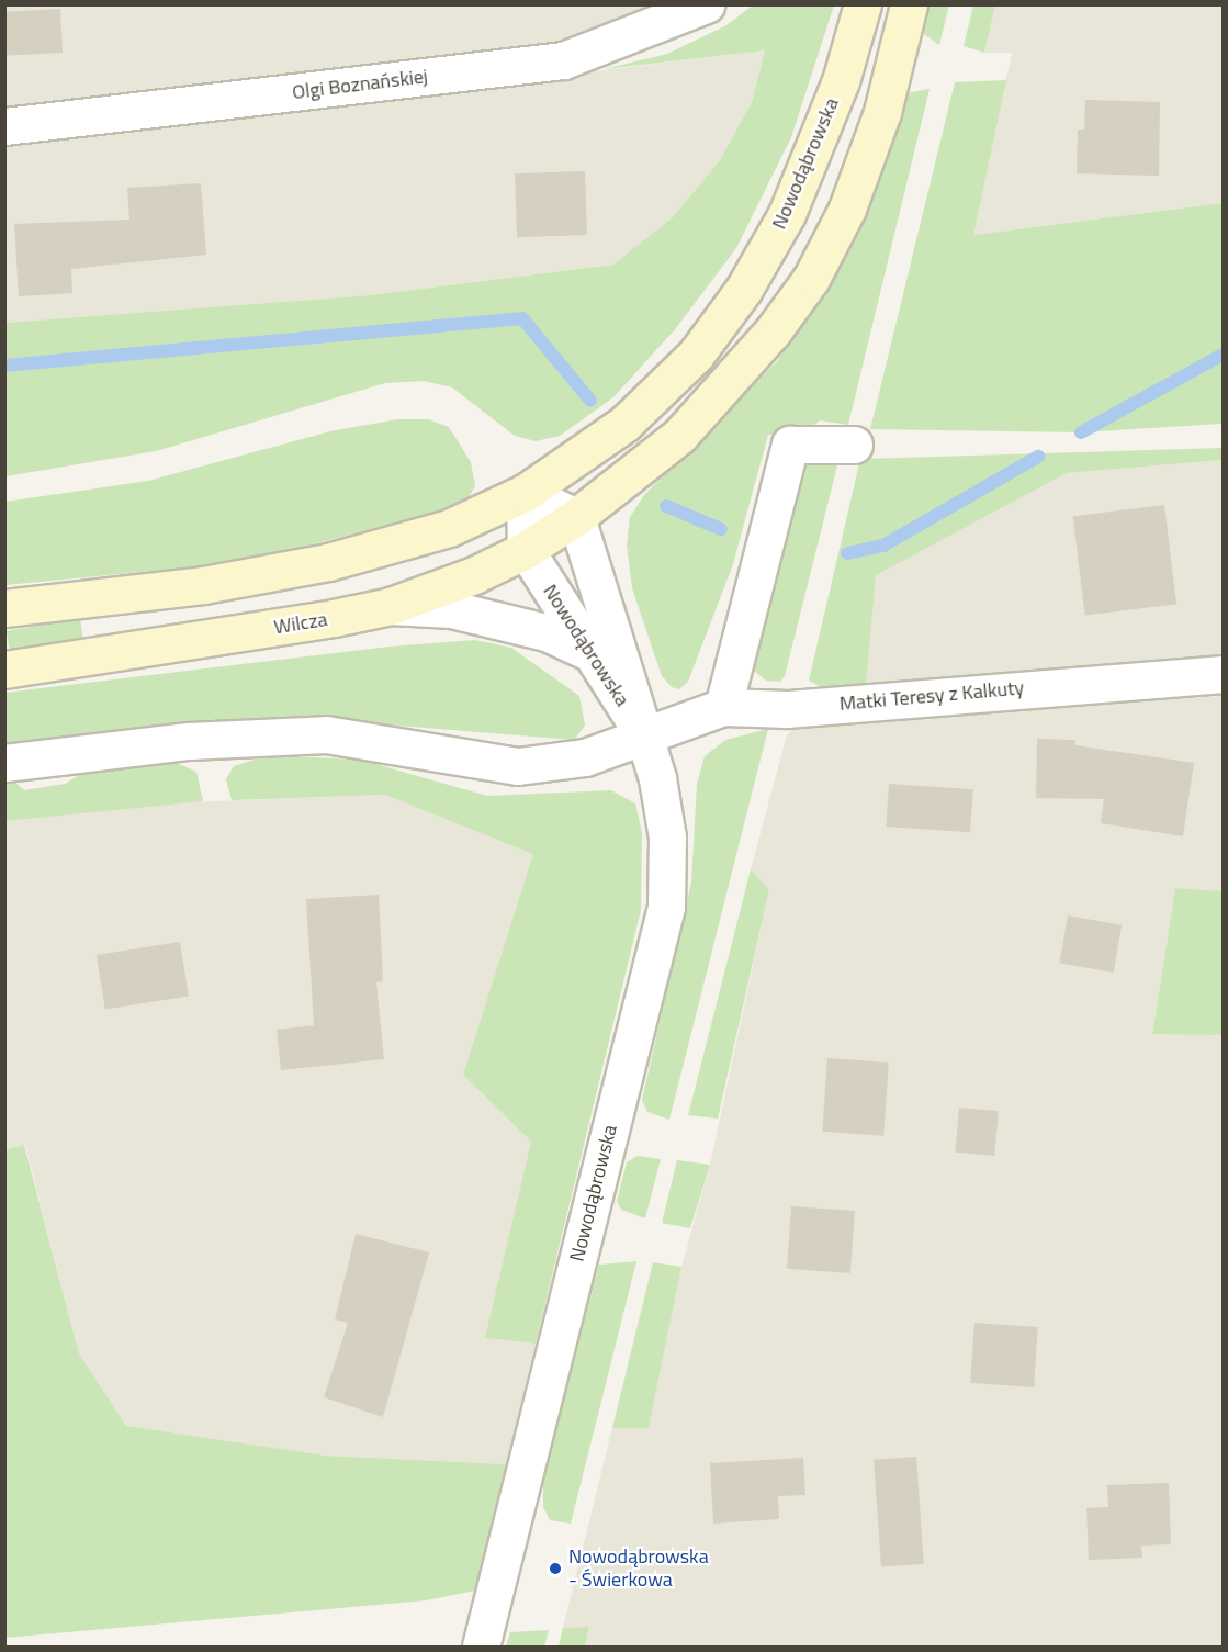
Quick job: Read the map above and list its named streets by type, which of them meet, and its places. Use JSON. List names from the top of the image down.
{
  "streets": {
    "street": [
      "Olgi Boznańskiej",
      "Nowodąbrowska",
      "Wilcza",
      "Matki Teresy z Kalkuty"
    ]
  },
  "crossings": [
    ["Nowodąbrowska", "Wilcza"],
    ["Nowodąbrowska", "Matki Teresy z Kalkuty"]
  ],
  "places": ["Nowodąbrowska - Świerkowa"]
}
